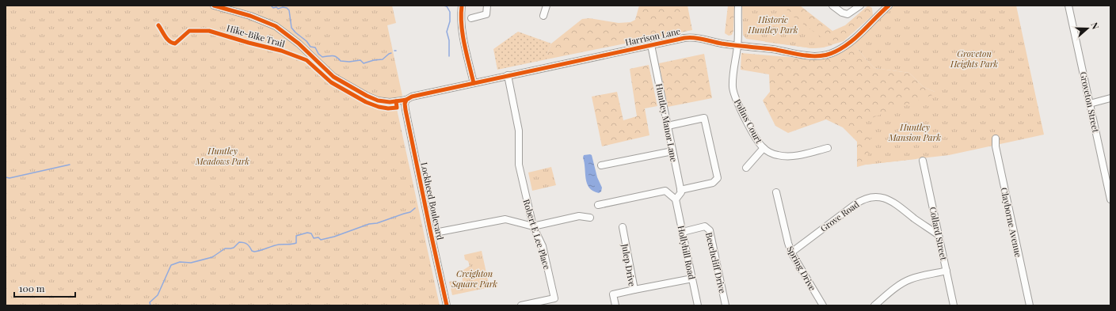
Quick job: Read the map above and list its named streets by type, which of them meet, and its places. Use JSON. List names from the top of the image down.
{
  "streets": {
    "street": [
      "Harrison Lane",
      "Groveton Street",
      "Polins Court",
      "Huntley Manor Lane",
      "Lockheed Boulevard",
      "Grove Road",
      "Clayborne Avenue",
      "Collard Street",
      "Robert E Lee Place",
      "Hollyhill Road",
      "Beechcliff Drive",
      "Julep Drive",
      "Spring Drive"
    ],
    "cycle path": ["Hike-Bike Trail"]
  },
  "crossings": [
    ["Harrison Lane", "Polins Court"],
    ["Harrison Lane", "Huntley Manor Lane"],
    ["Harrison Lane", "Lockheed Boulevard"],
    ["Harrison Lane", "Robert E Lee Place"],
    ["Grove Road", "Collard Street"],
    ["Grove Road", "Spring Drive"],
    ["Hollyhill Road", "Beechcliff Drive"]
  ],
  "parks": [
    "Historic Huntley Park",
    "Groveton Heights Park",
    "Huntley Mansion Park",
    "Huntley Meadows Park",
    "Creighton Square Park"
  ],
  "scale_bar": "100 m",
  "north": "right"
}
